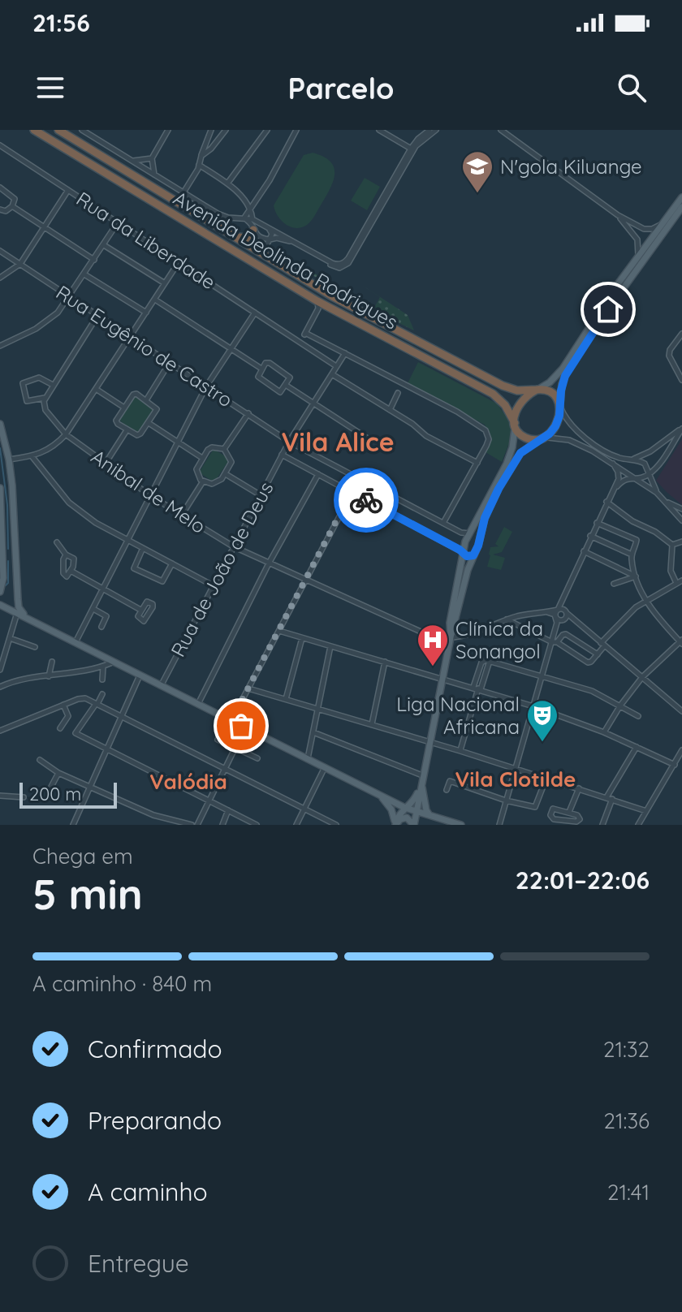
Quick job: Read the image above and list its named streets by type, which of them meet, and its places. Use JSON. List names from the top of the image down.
{
  "streets": {
    "highway": ["Avenida Deolinda Rodrigues"],
    "street": [
      "Rua da Liberdade",
      "Rua Eugênio de Castro",
      "Anibal de Melo",
      "Rua de João de Deus"
    ]
  },
  "crossings": [
    ["Rua da Liberdade", "Rua de João de Deus"],
    ["Rua Eugênio de Castro", "Rua de João de Deus"],
    ["Anibal de Melo", "Rua de João de Deus"]
  ],
  "districts": ["Vila Alice", "Vila Clotilde", "Valódia"],
  "places": {
    "school or university": ["N'gola Kiluange"],
    "hospital": ["Clínica da Sonangol"],
    "theatre": ["Liga Nacional Africana"]
  },
  "scale_bar": "200 m",
  "page": {
    "status": "21:56",
    "header": "Parcelo",
    "scale": "200 m",
    "heading": ["5 min", "Chega em", "22:01–22:06"],
    "bar": "A caminho · 840 m",
    "list": [
      ["Confirmado", "21:32"],
      ["Preparando", "21:36"],
      ["A caminho", "21:41"],
      "Entregue"
    ]
  }
}
